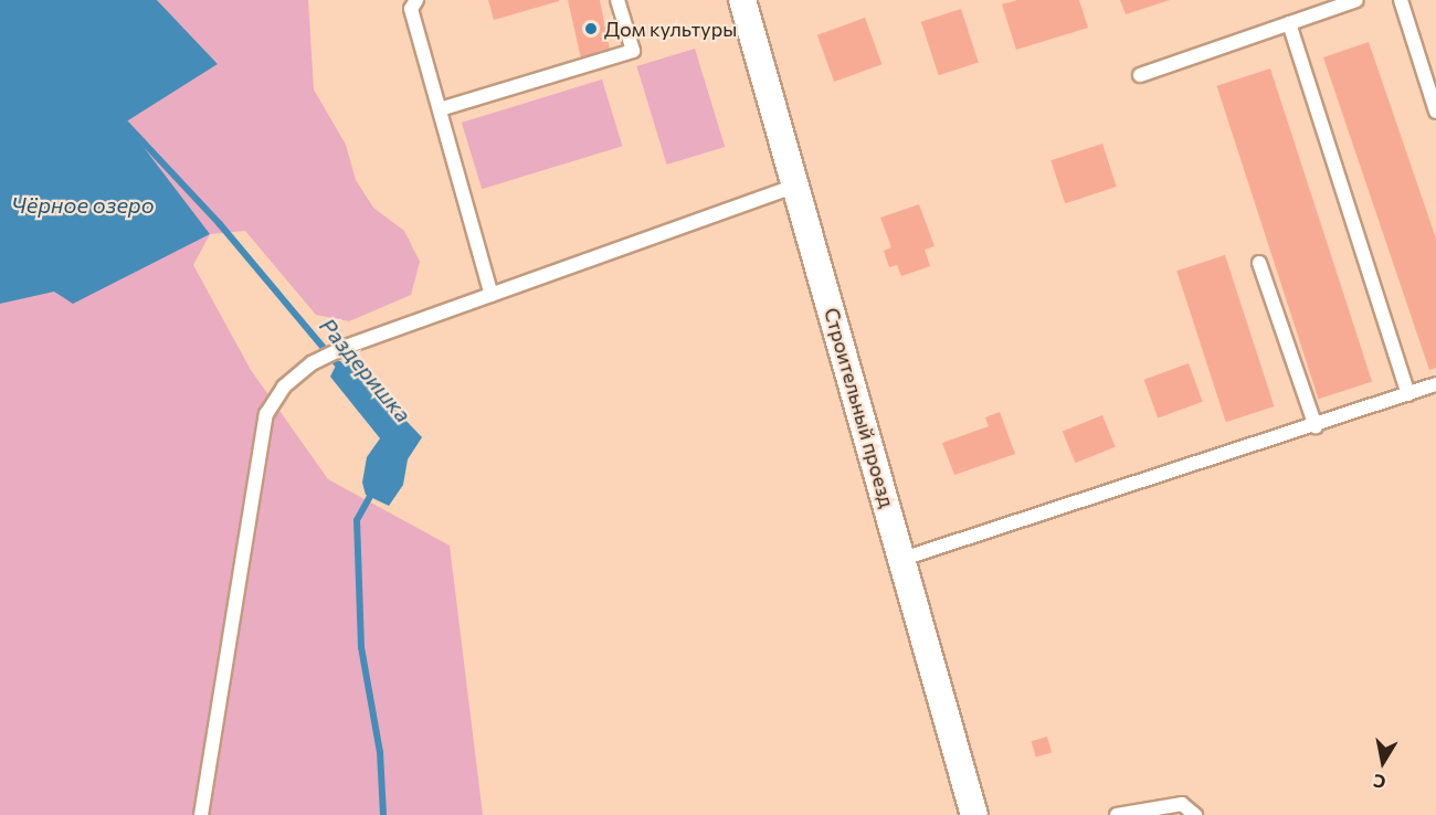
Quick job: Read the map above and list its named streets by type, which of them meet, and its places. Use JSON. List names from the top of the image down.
{
  "streets": {
    "street": ["Строительный проезд"]
  },
  "water": ["Чёрное озеро", "Раздеришка"],
  "places": ["Дом культуры"],
  "north": "bottom"
}
